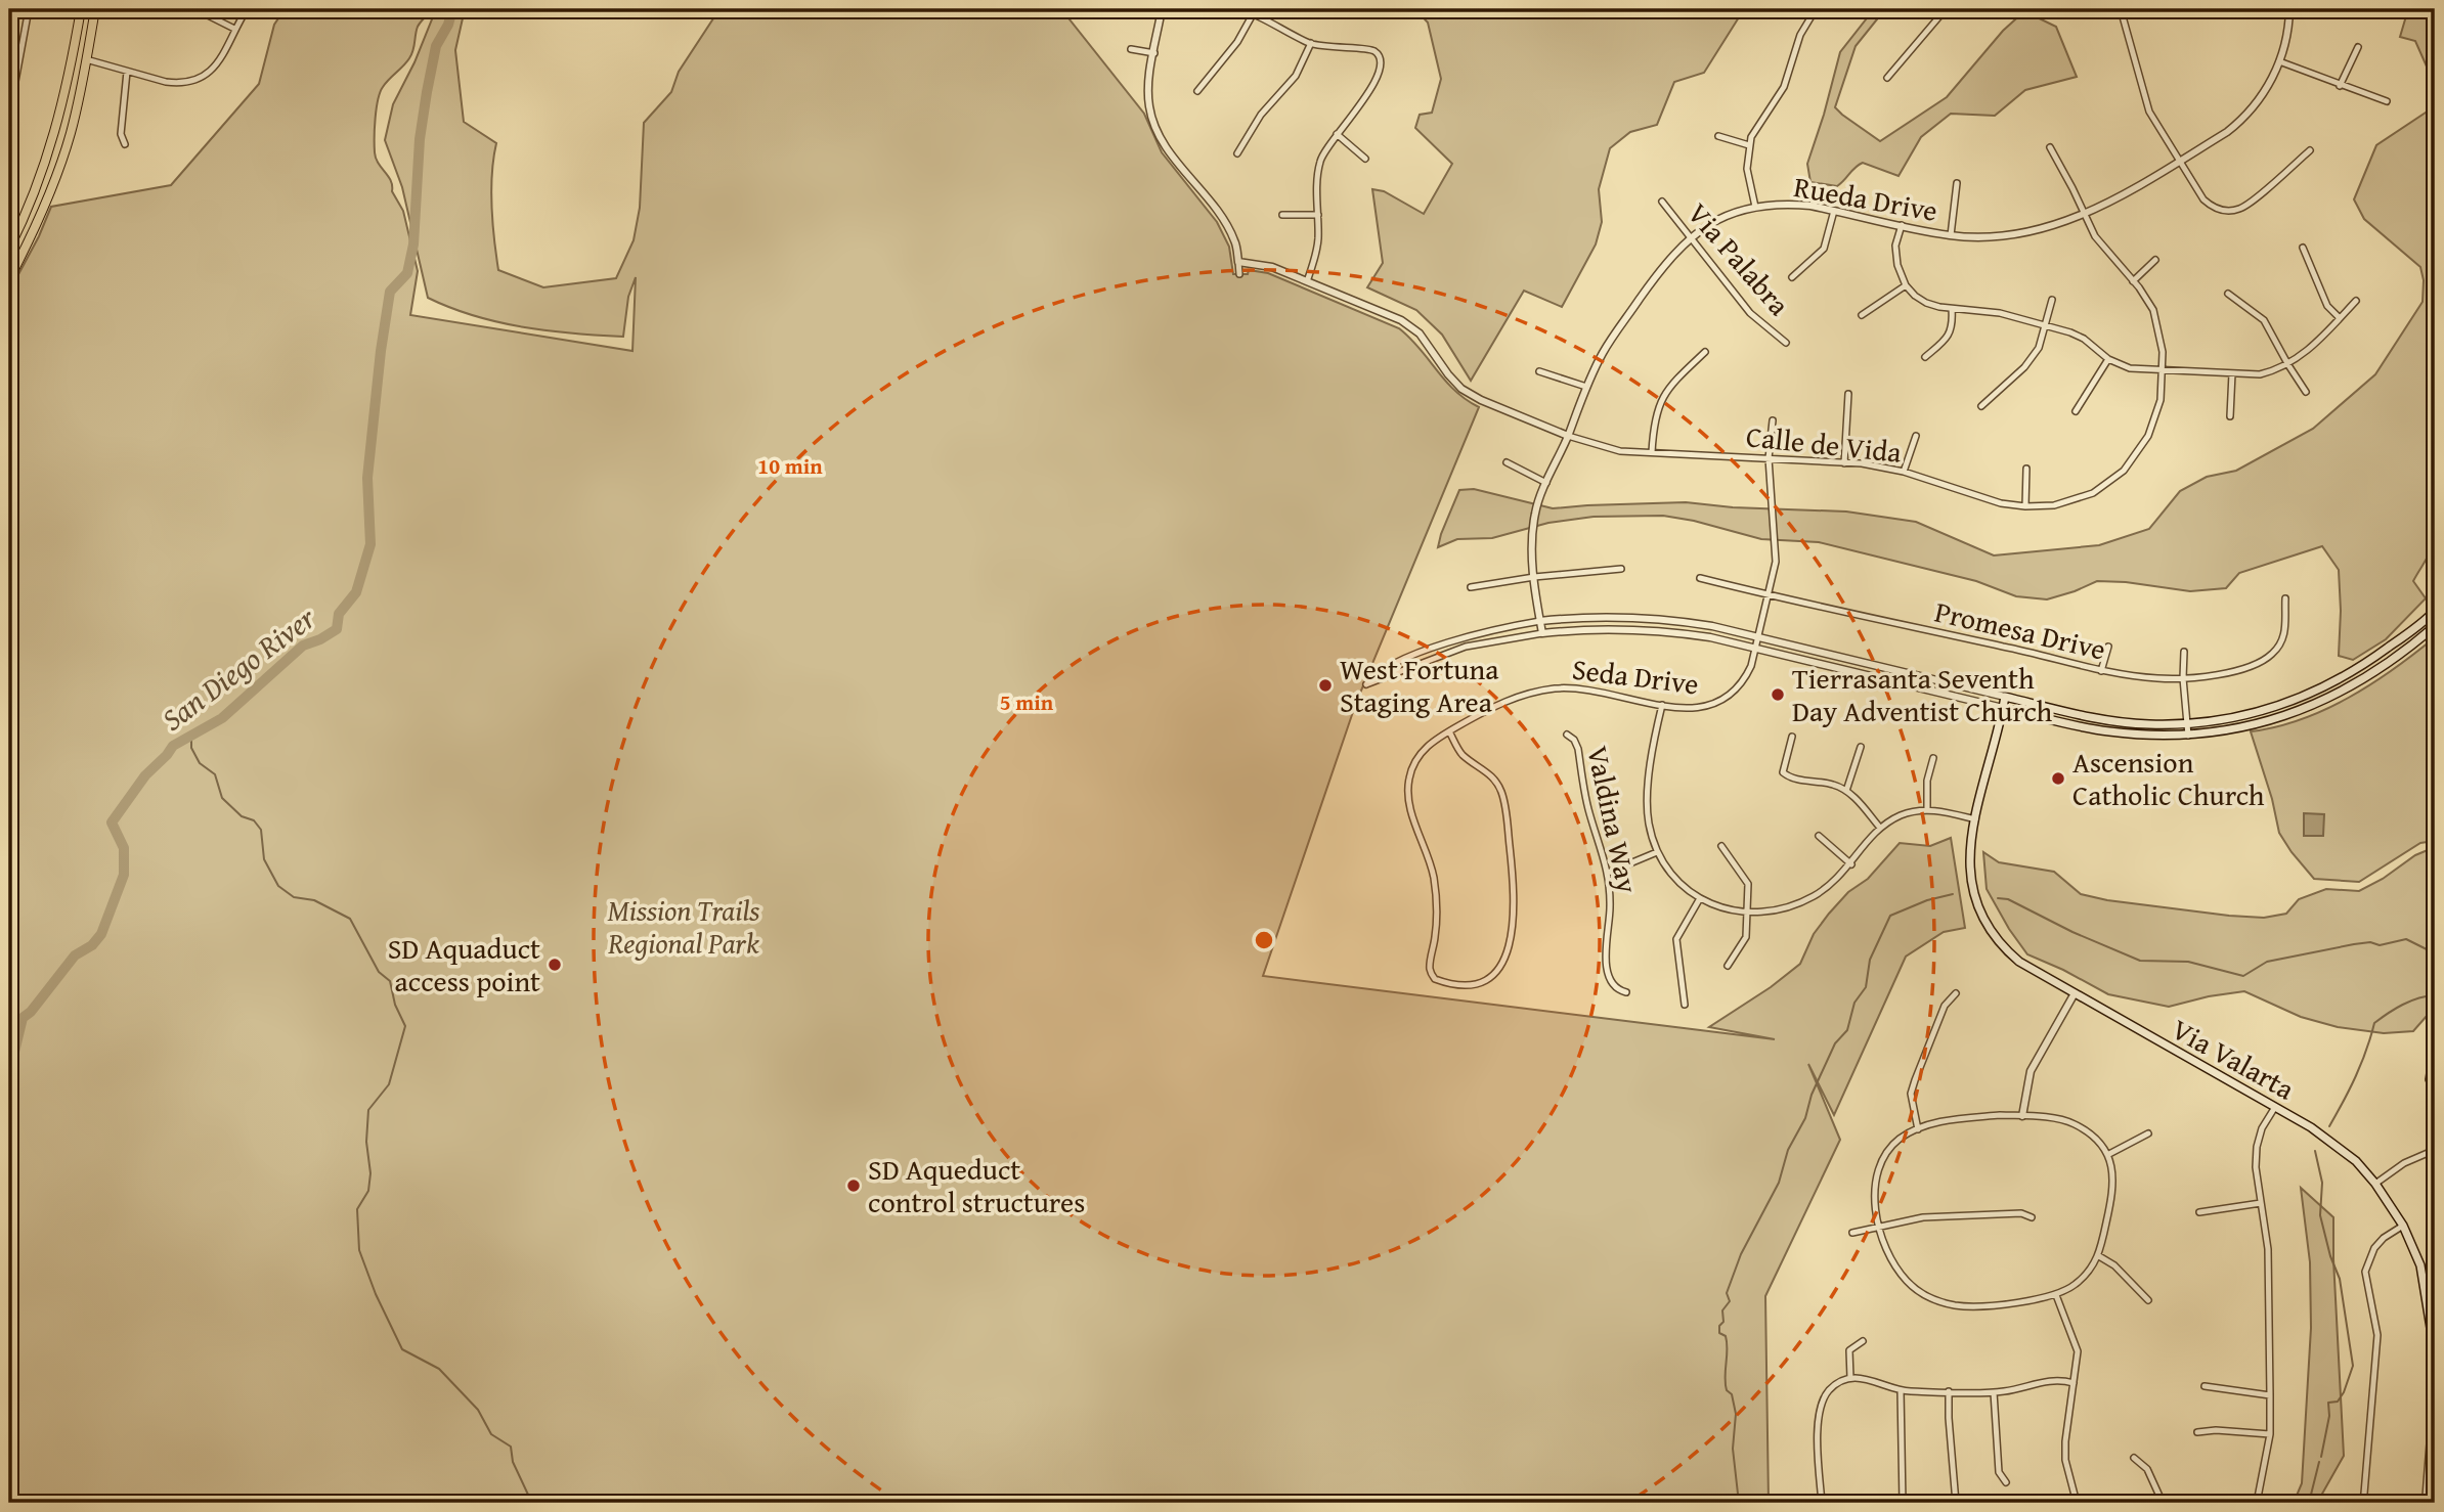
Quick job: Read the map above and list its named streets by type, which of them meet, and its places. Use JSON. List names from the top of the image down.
{
  "streets": {
    "main road": ["Via Valarta"],
    "street": [
      "Rueda Drive",
      "Via Palabra",
      "Calle de Vida",
      "Promesa Drive",
      "Seda Drive",
      "Valdina Way"
    ]
  },
  "crossings": [
    ["Rueda Drive", "Via Palabra"],
    ["Rueda Drive", "Calle de Vida"],
    ["Calle de Vida", "Seda Drive"],
    ["Promesa Drive", "Seda Drive"]
  ],
  "water": ["San Diego River"],
  "parks": ["Mission Trails Regional Park"],
  "places": [
    "West Fortuna Staging Area",
    "Tierrasanta Seventh Day Adventist Church",
    "Ascension Catholic Church",
    "SD Aquaduct access point",
    "SD Aqueduct control structures"
  ],
  "rings": ["10 min", "5 min"]
}
